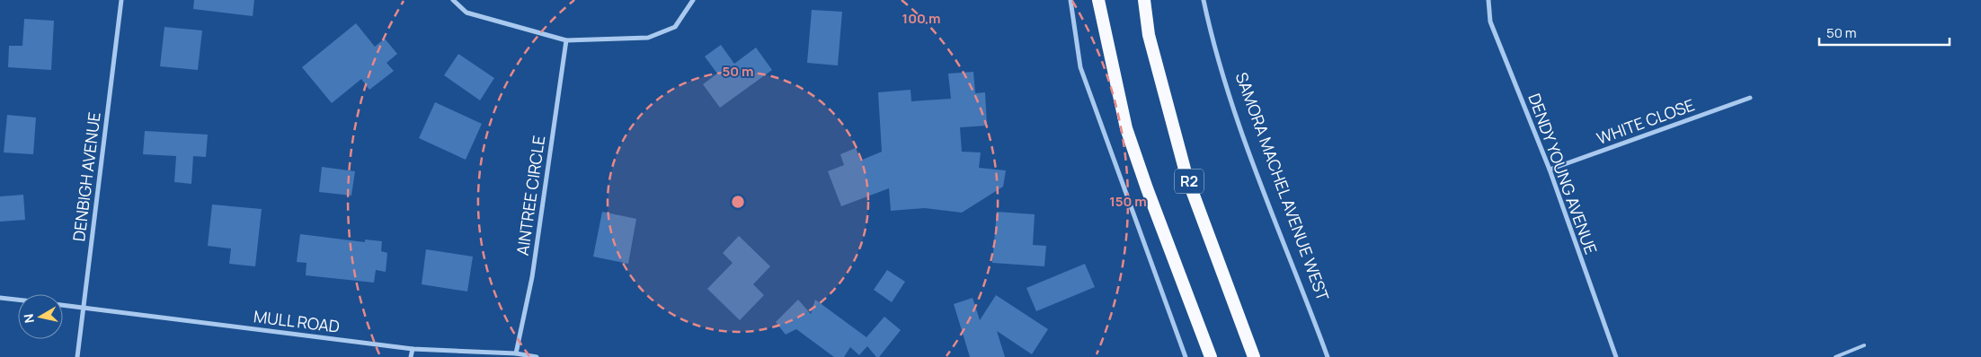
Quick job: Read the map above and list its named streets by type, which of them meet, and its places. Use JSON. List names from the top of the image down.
{
  "streets": {
    "highway": ["R2"],
    "street": [
      "WHITE CLOSE",
      "DENDY YOUNG AVENUE",
      "DENBIGH AVENUE",
      "SAMORA MACHEL AVENUE WEST",
      "AINTREE CIRCLE",
      "MULL ROAD"
    ]
  },
  "crossings": [
    ["WHITE CLOSE", "DENDY YOUNG AVENUE"],
    ["DENBIGH AVENUE", "MULL ROAD"],
    ["AINTREE CIRCLE", "MULL ROAD"]
  ],
  "scale_bar": "50 m",
  "north": "left",
  "rings": ["100 m", "50 m", "150 m"]
}
